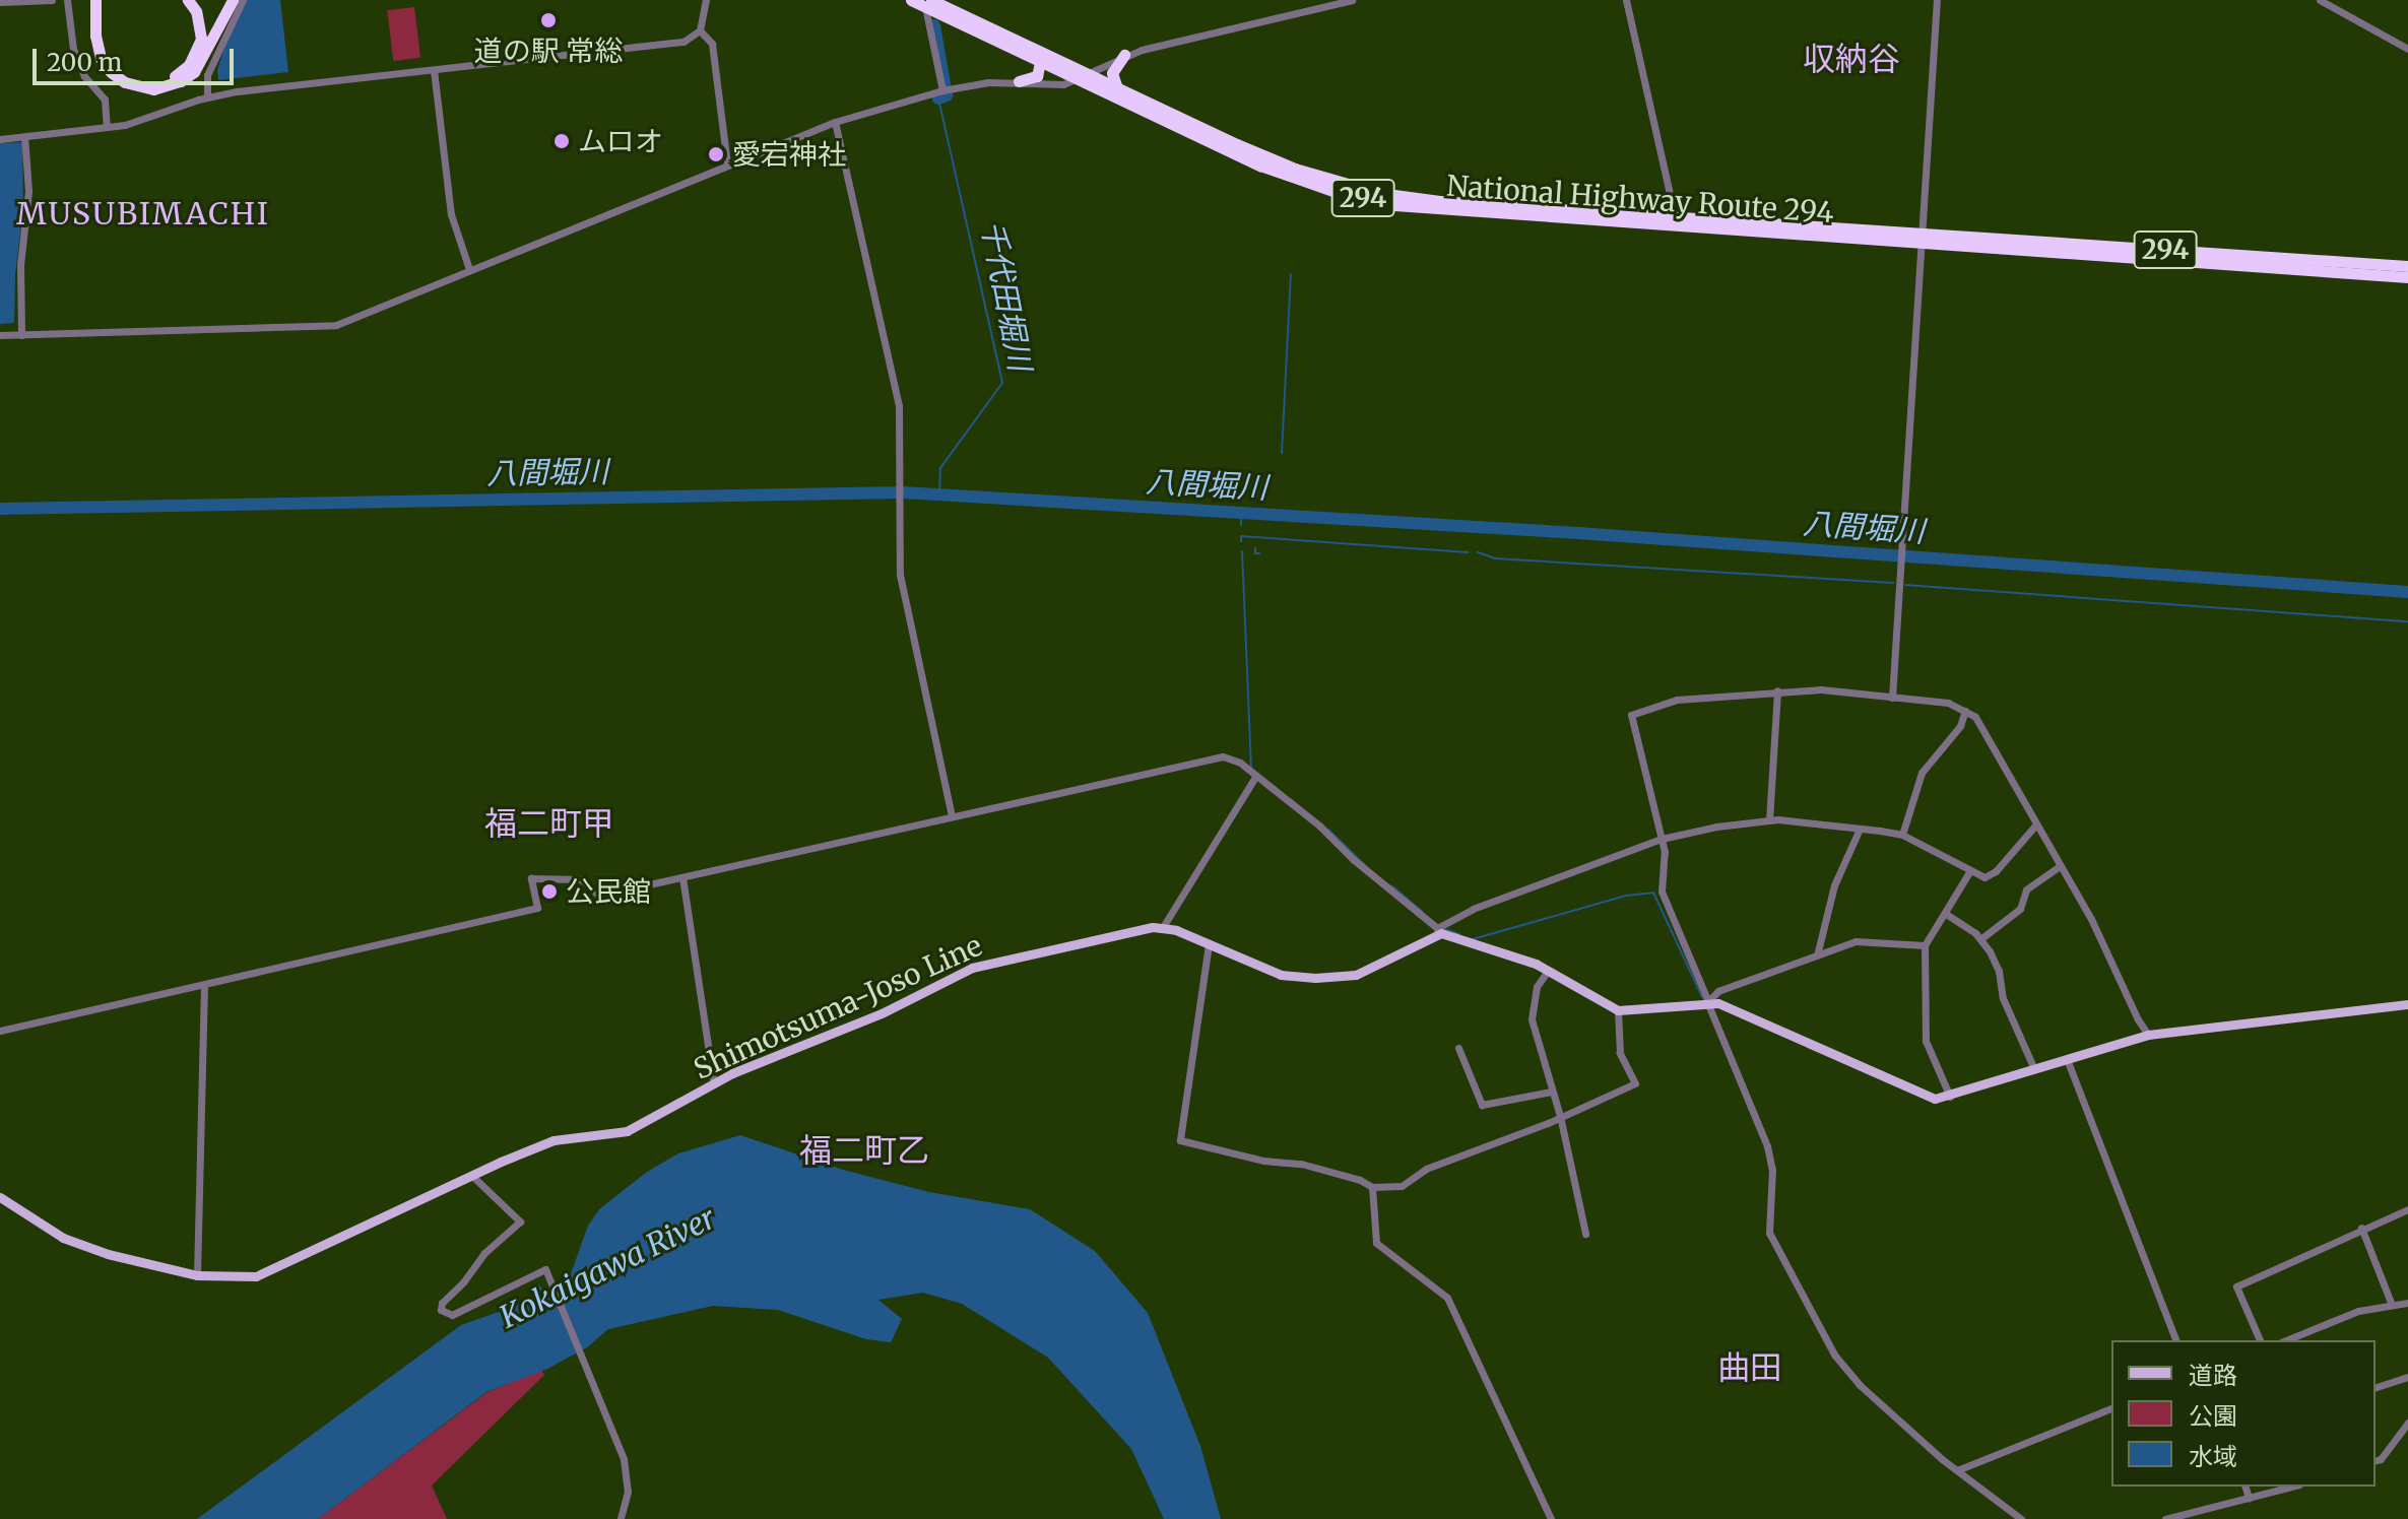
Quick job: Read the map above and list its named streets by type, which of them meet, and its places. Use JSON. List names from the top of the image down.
{
  "streets": {
    "highway": ["294", "National Highway Route 294"],
    "main road": ["Shimotsuma-Joso Line"]
  },
  "districts": [
    "収納谷",
    "MUSUBIMACHI",
    "福二町甲",
    "福二町乙",
    "曲田"
  ],
  "water": ["千代田堀川", "八間堀川", "Kokaigawa River"],
  "places": [
    "道の駅 常総",
    "ムロオ",
    "愛宕神社",
    "公民館"
  ],
  "legend": ["道路", "公園", "水域"],
  "scale_bar": "200 m"
}
